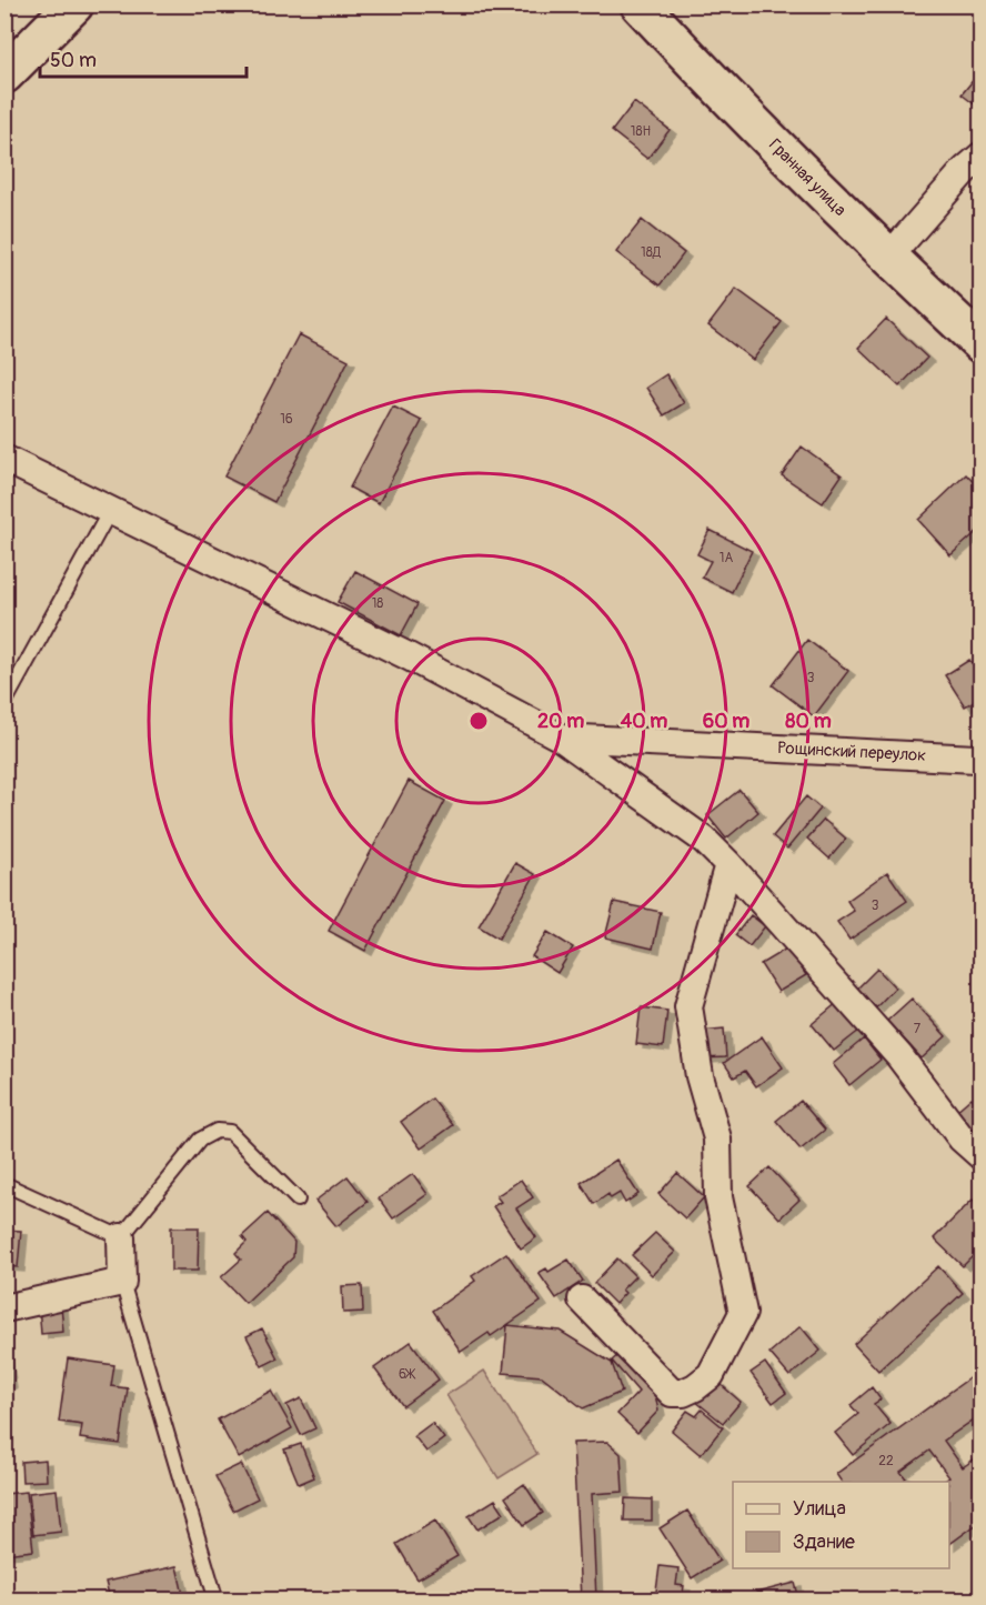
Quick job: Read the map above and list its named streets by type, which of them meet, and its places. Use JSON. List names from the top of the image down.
{
  "streets": {
    "street": ["Гранная улица", "Рощинский переулок"]
  },
  "house_numbers": [
    "18Н",
    "18Д",
    "16",
    "1А",
    "18",
    "3",
    "3",
    "7",
    "6Ж",
    "22"
  ],
  "legend": ["Улица", "Здание"],
  "scale_bar": "50 m",
  "rings": [
    "20 m",
    "40 m",
    "60 m",
    "80 m"
  ]
}
